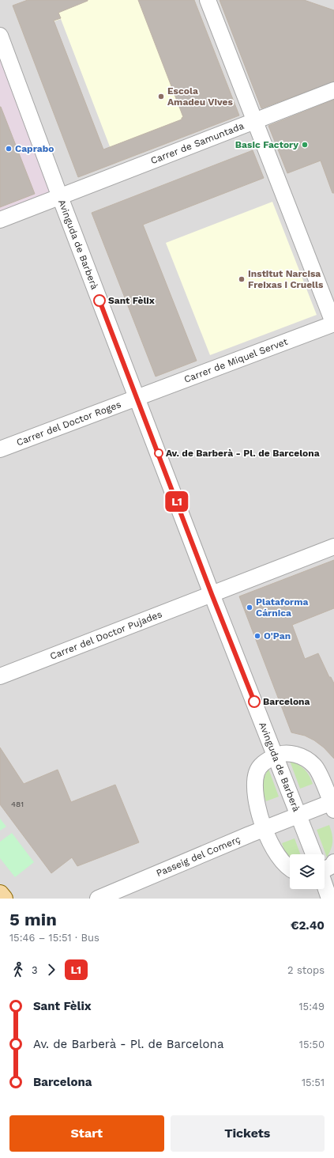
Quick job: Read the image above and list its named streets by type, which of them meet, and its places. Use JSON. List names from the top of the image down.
{
  "streets": {
    "street": [
      "Carrer de Samuntada",
      "Avinguda de Barberà",
      "Carrer de Miquel Servet",
      "Carrer del Doctor Roges",
      "Carrer del Doctor Pujades",
      "Passeig del Comerç"
    ]
  },
  "crossings": [
    ["Carrer de Samuntada", "Avinguda de Barberà"],
    ["Avinguda de Barberà", "Carrer de Miquel Servet"],
    ["Avinguda de Barberà", "Carrer del Doctor Roges"],
    ["Avinguda de Barberà", "Carrer del Doctor Pujades"],
    ["Avinguda de Barberà", "Passeig del Comerç"],
    ["Carrer de Miquel Servet", "Carrer del Doctor Roges"]
  ],
  "places": [
    "Escola Amadeu Vives",
    "Basic Factory",
    "Caprabo",
    "Institut Narcisa Freixas i Cruells",
    "Sant Fèlix",
    "Av. de Barberà - Pl. de Barcelona",
    "Plataforma Cárnica",
    "O'Pan",
    "Barcelona"
  ],
  "lines": ["bus line L1"],
  "house_numbers": ["481"],
  "page": {
    "on_map": "L1",
    "heading": ["5 min", "15:46 – 15:51 · Bus", "€2.40"],
    "legs": ["3", "L1", "2 stops"],
    "list": [
      {
        "name": "Sant Fèlix",
        "value": "15:49"
      },
      {
        "name": "Av. de Barberà - Pl. de Barcelona",
        "value": "15:50"
      },
      {
        "name": "Barcelona",
        "value": "15:51"
      }
    ],
    "buttons": ["Start", "Tickets"]
  }
}
